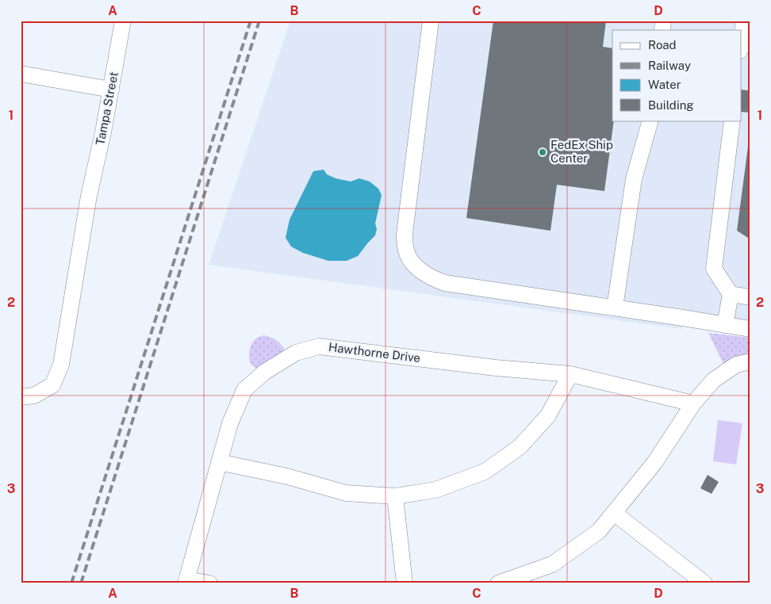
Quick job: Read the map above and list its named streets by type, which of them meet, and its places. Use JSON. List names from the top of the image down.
{
  "streets": {
    "street": ["Tampa Street", "Hawthorne Drive"]
  },
  "places": ["FedEx Ship Center"],
  "legend": [
    "Road",
    "Railway",
    "Water",
    "Building"
  ],
  "grid": {
    "columns": [
      "A",
      "B",
      "C",
      "D"
    ],
    "rows": ["1", "2", "3"]
  }
}
